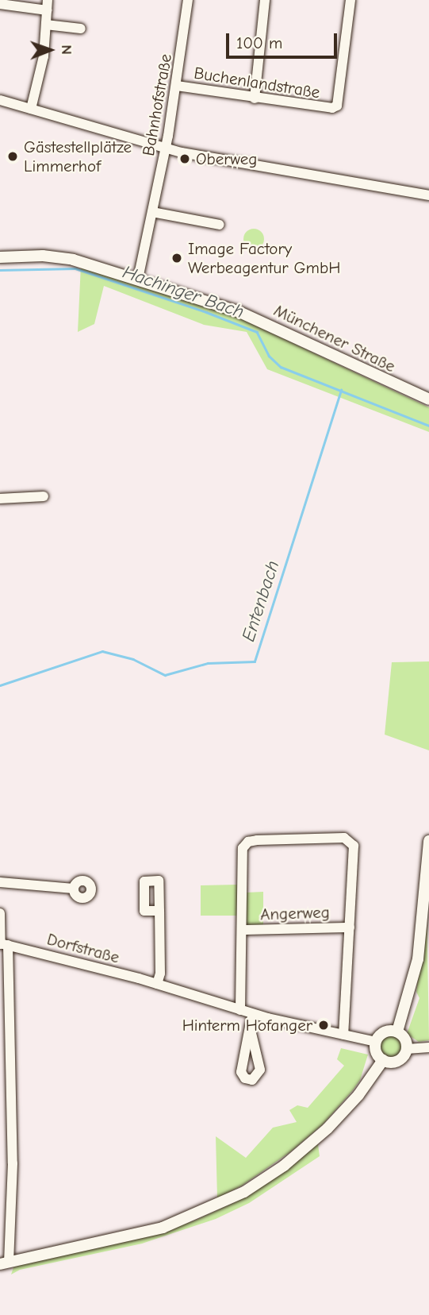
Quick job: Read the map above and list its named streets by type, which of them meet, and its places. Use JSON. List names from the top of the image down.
{
  "streets": {
    "main road": ["Münchener Straße"],
    "street": [
      "Buchenlandstraße",
      "Bahnhofstraße",
      "Angerweg",
      "Dorfstraße"
    ]
  },
  "crossings": [
    ["Buchenlandstraße", "Bahnhofstraße"],
    ["Bahnhofstraße", "Münchener Straße"]
  ],
  "water": ["Hachinger Bach", "Entenbach"],
  "places": [
    "Gästestellplätze Limmerhof",
    "Oberweg",
    "Image Factory Werbeagentur GmbH",
    "Hinterm Hofanger"
  ],
  "scale_bar": "100 m",
  "north": "right"
}
